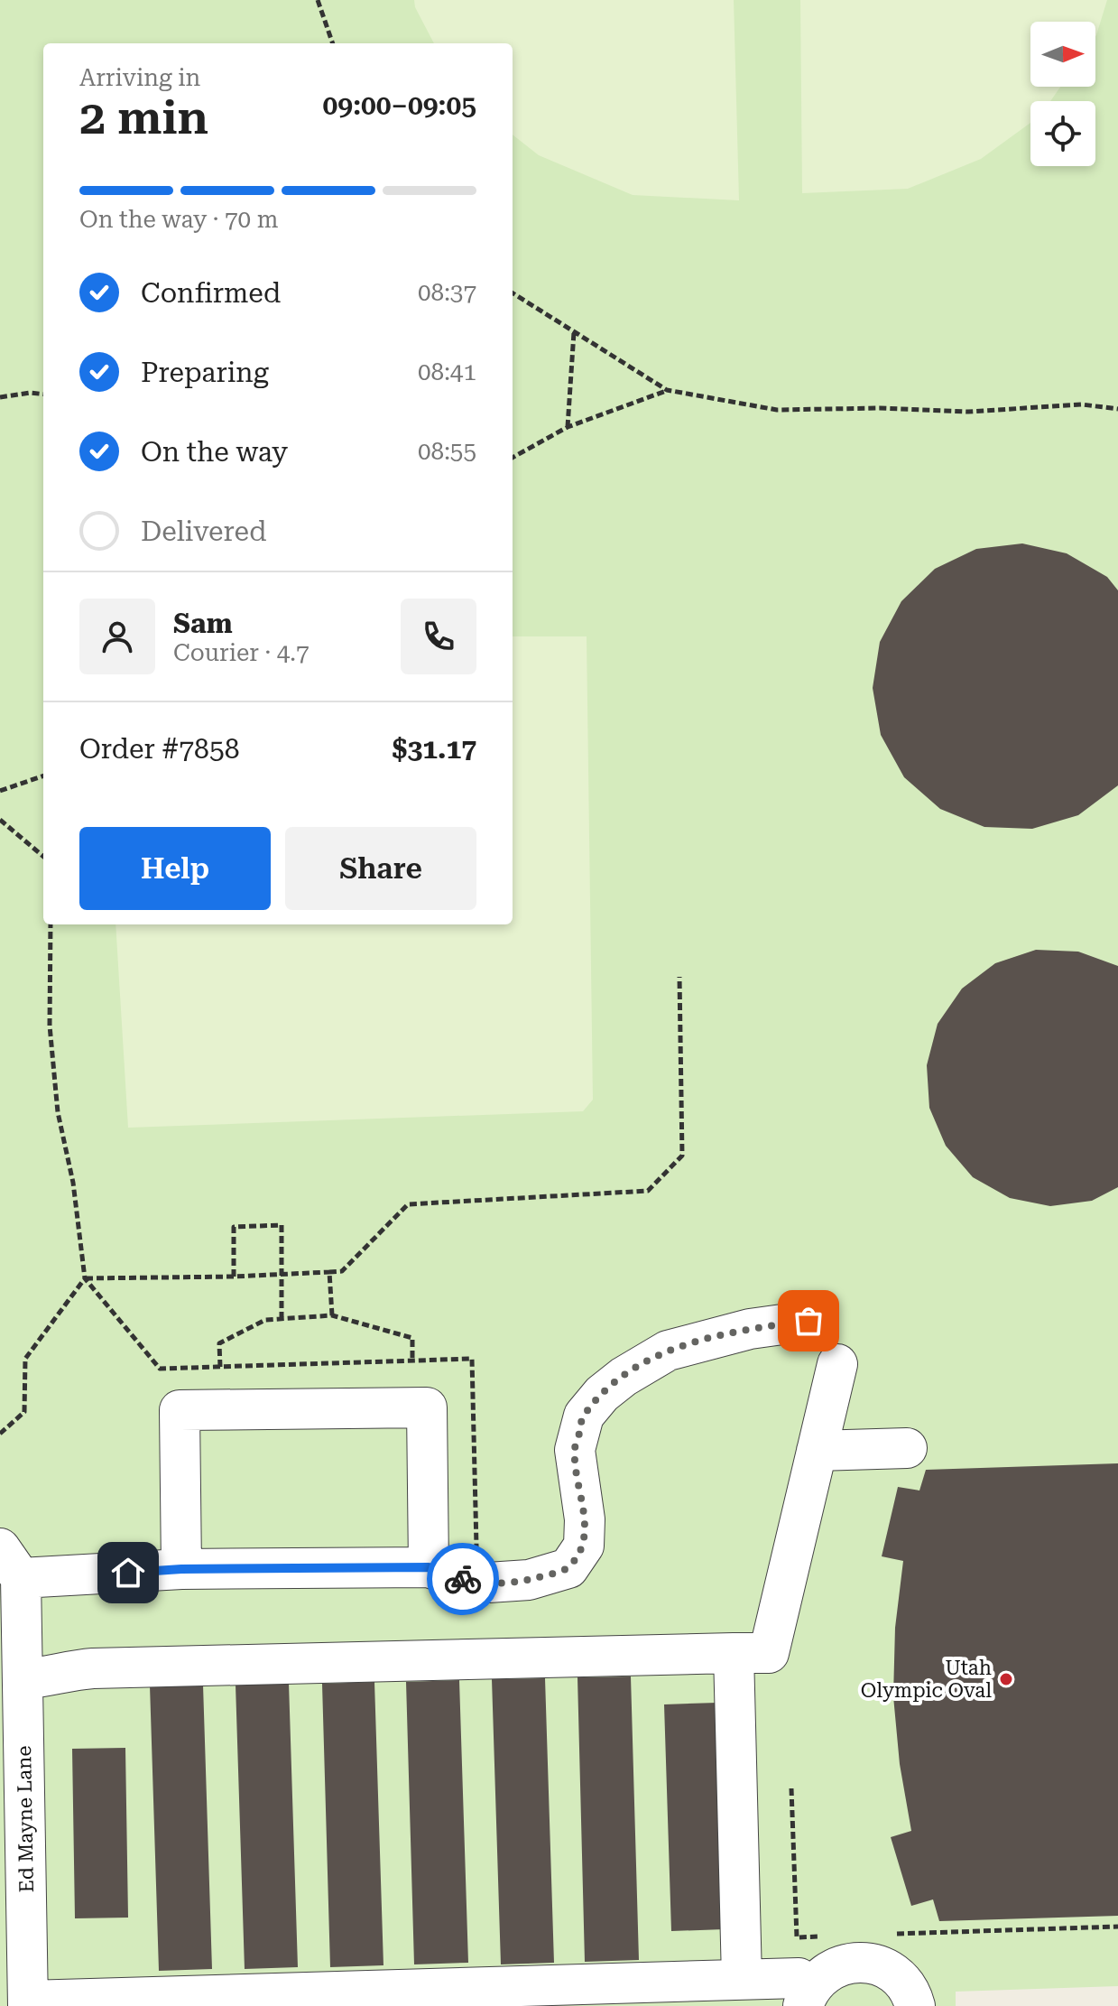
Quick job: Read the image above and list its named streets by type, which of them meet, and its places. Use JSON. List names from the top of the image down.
{
  "streets": {
    "street": ["Ed Mayne Lane"]
  },
  "places": ["Utah Olympic Oval"],
  "north": "right",
  "page": {
    "heading": ["2 min", "Arriving in", "09:00–09:05"],
    "panel": [
      "Sam",
      "Courier · 4.7",
      "Order #7858",
      "$31.17"
    ],
    "bar": "On the way · 70 m",
    "list": [
      ["Confirmed", "08:37"],
      ["Preparing", "08:41"],
      ["On the way", "08:55"],
      "Delivered"
    ],
    "buttons": ["Help", "Share"]
  }
}
